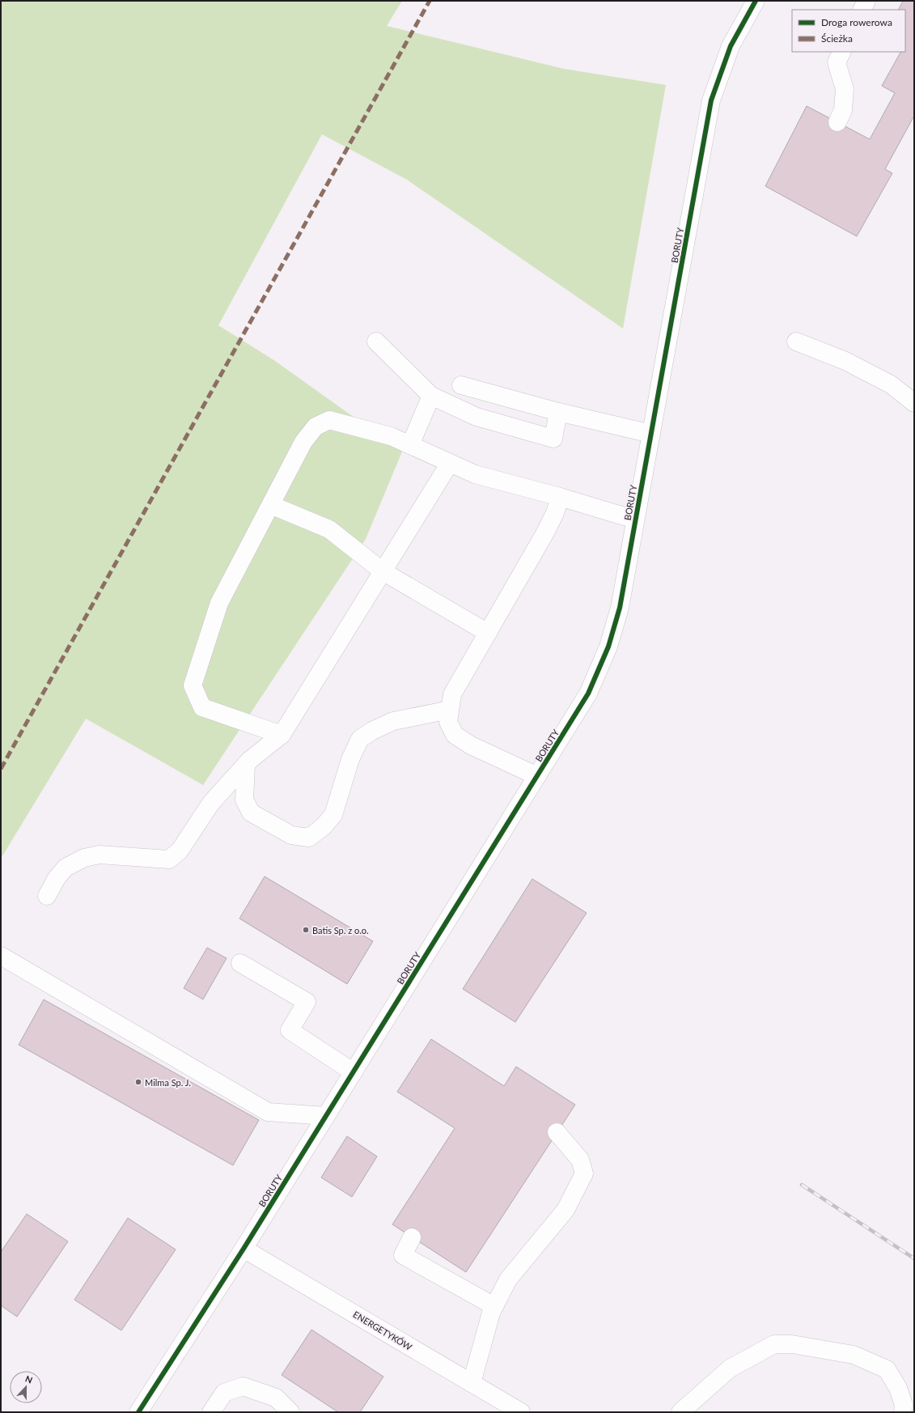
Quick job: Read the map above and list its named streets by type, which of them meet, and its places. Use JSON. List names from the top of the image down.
{
  "streets": {
    "street": ["BORUTY", "ENERGETYKÓW"]
  },
  "crossings": [
    ["BORUTY", "ENERGETYKÓW"]
  ],
  "places": ["Batis Sp. z o.o.", "Milma Sp. J."],
  "legend": ["Droga rowerowa", "Ścieżka"],
  "north": "top"
}
